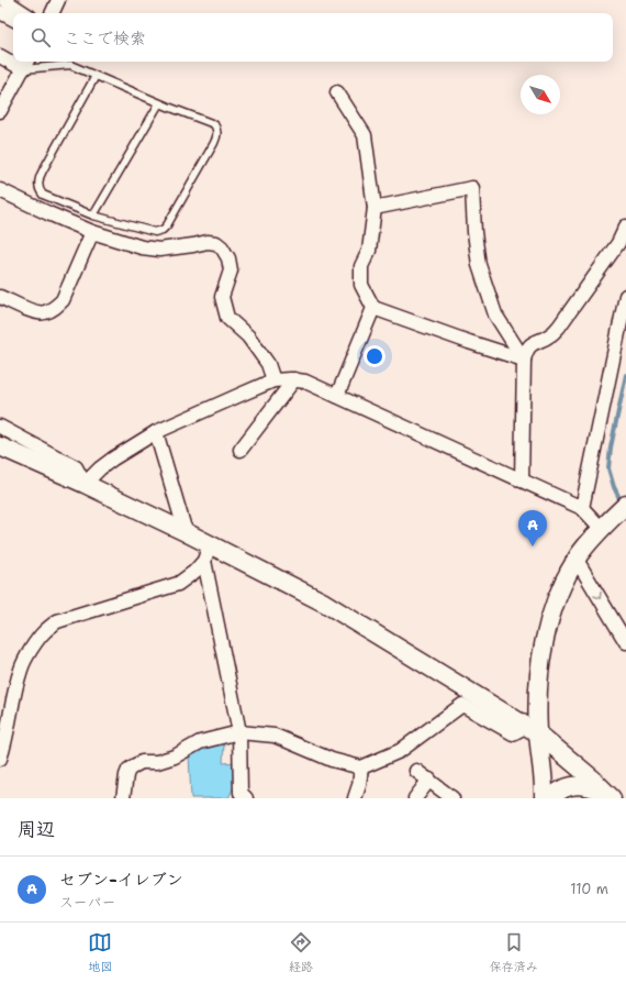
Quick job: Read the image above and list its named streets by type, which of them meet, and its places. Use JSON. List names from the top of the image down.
{
  "north": "bottom right",
  "page": {
    "search": "ここで検索",
    "pins": "A",
    "heading": "周辺",
    "list": [
      {
        "mark": "A",
        "name": "セブン-イレブン",
        "note": "スーパー",
        "value": "110 m"
      }
    ],
    "nav": ["地図", "経路", "保存済み"]
  }
}
